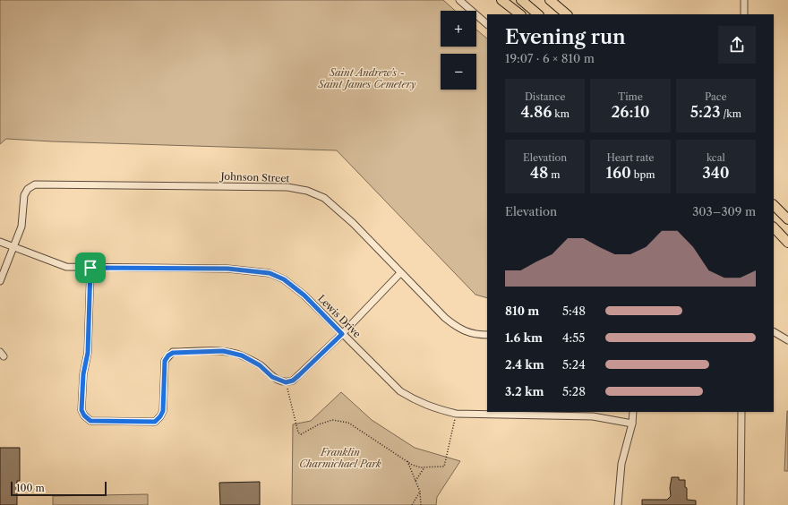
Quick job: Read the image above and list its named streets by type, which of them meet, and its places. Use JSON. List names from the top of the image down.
{
  "streets": {
    "street": ["Johnson Street", "Lewis Drive"]
  },
  "crossings": [
    ["Johnson Street", "Lewis Drive"]
  ],
  "parks": ["Saint Andrew's - Saint James Cemetery", "Franklin Charmichael Park"],
  "scale_bar": "100 m",
  "page": {
    "map_buttons": ["+", "−"],
    "heading": ["Evening run", "19:07 · 6 × 810 m"],
    "stats": [
      ["Distance", "4.86 km"],
      ["Time", "26:10"],
      ["Pace", "5:23 /km"],
      ["Elevation", "48 m"],
      ["Heart rate", "160 bpm"],
      ["kcal", "340"]
    ],
    "chart": ["Elevation", "303–309 m"],
    "list": [
      {
        "name": "810 m",
        "note": "5:48"
      },
      {
        "name": "1.6 km",
        "note": "4:55"
      },
      {
        "name": "2.4 km",
        "note": "5:24"
      },
      {
        "name": "3.2 km",
        "note": "5:28"
      }
    ],
    "scale": "100 m"
  }
}
